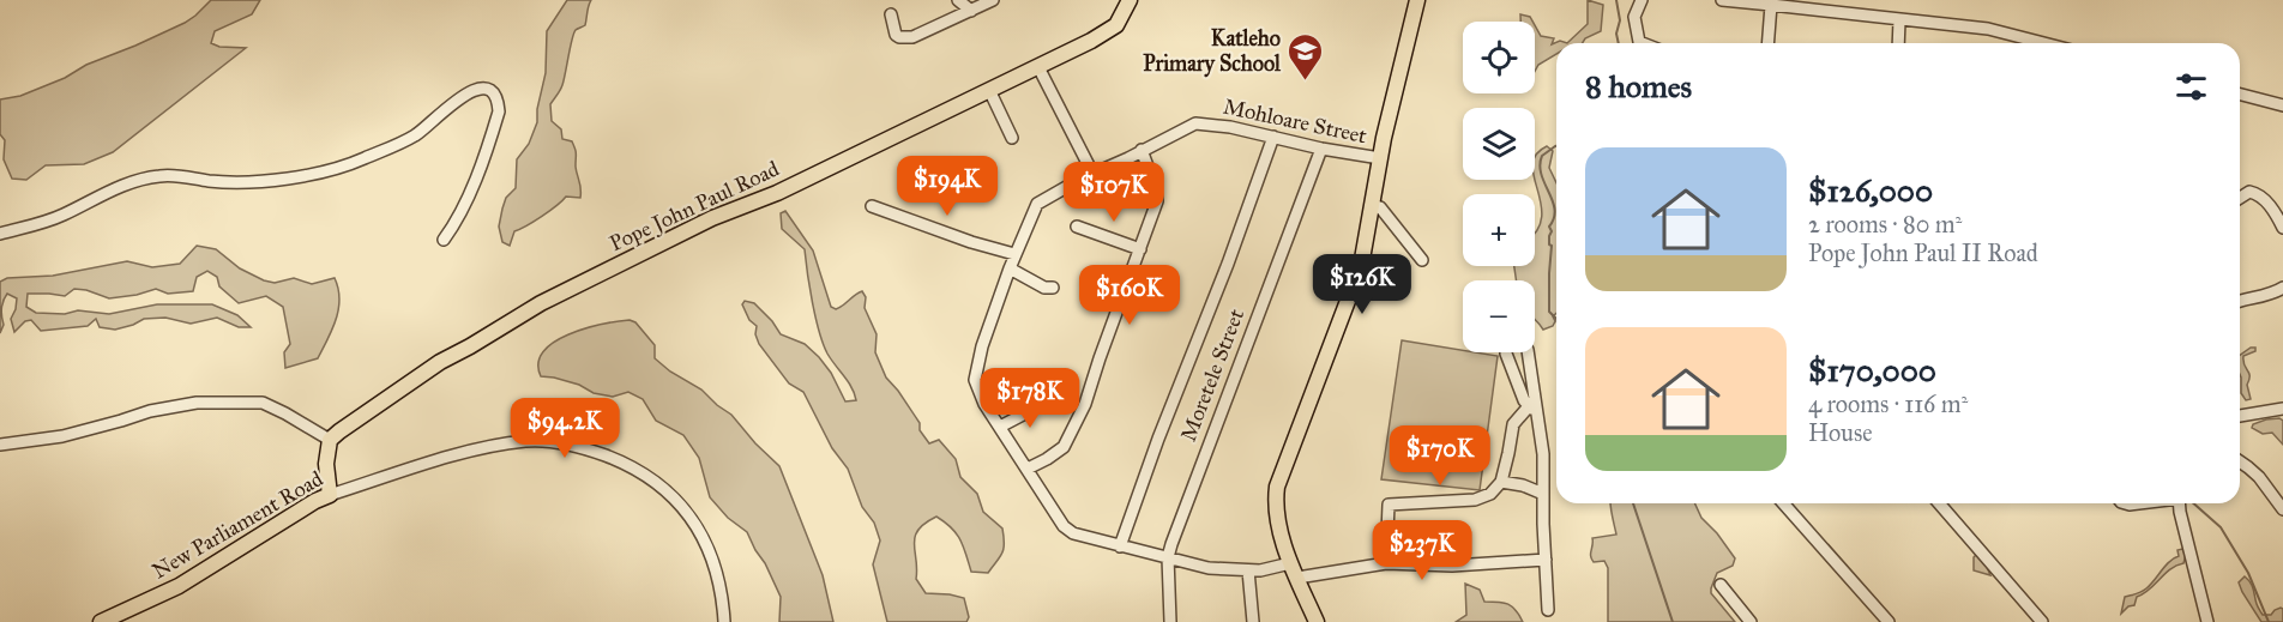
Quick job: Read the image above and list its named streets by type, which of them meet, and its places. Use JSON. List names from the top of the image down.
{
  "streets": {
    "main road": ["Pope John Paul Road", "New Parliament Road"],
    "street": ["Mohloare Street", "Moretele Street"]
  },
  "crossings": [
    ["Mohloare Street", "Moretele Street"]
  ],
  "places": {
    "school or university": ["Katleho Primary School"]
  },
  "page": {
    "map_buttons": ["+", "−"],
    "heading": "8 homes",
    "list": [
      {
        "name": "$126,000",
        "note": "2 rooms · 80 m² · Pope John Paul II Road"
      },
      {
        "name": "$170,000",
        "note": "4 rooms · 116 m² · House"
      }
    ],
    "price": [
      "$194K",
      "$107K",
      "$126K",
      "$160K",
      "$178K",
      "$94.2K",
      "$170K",
      "$237K"
    ]
  }
}
